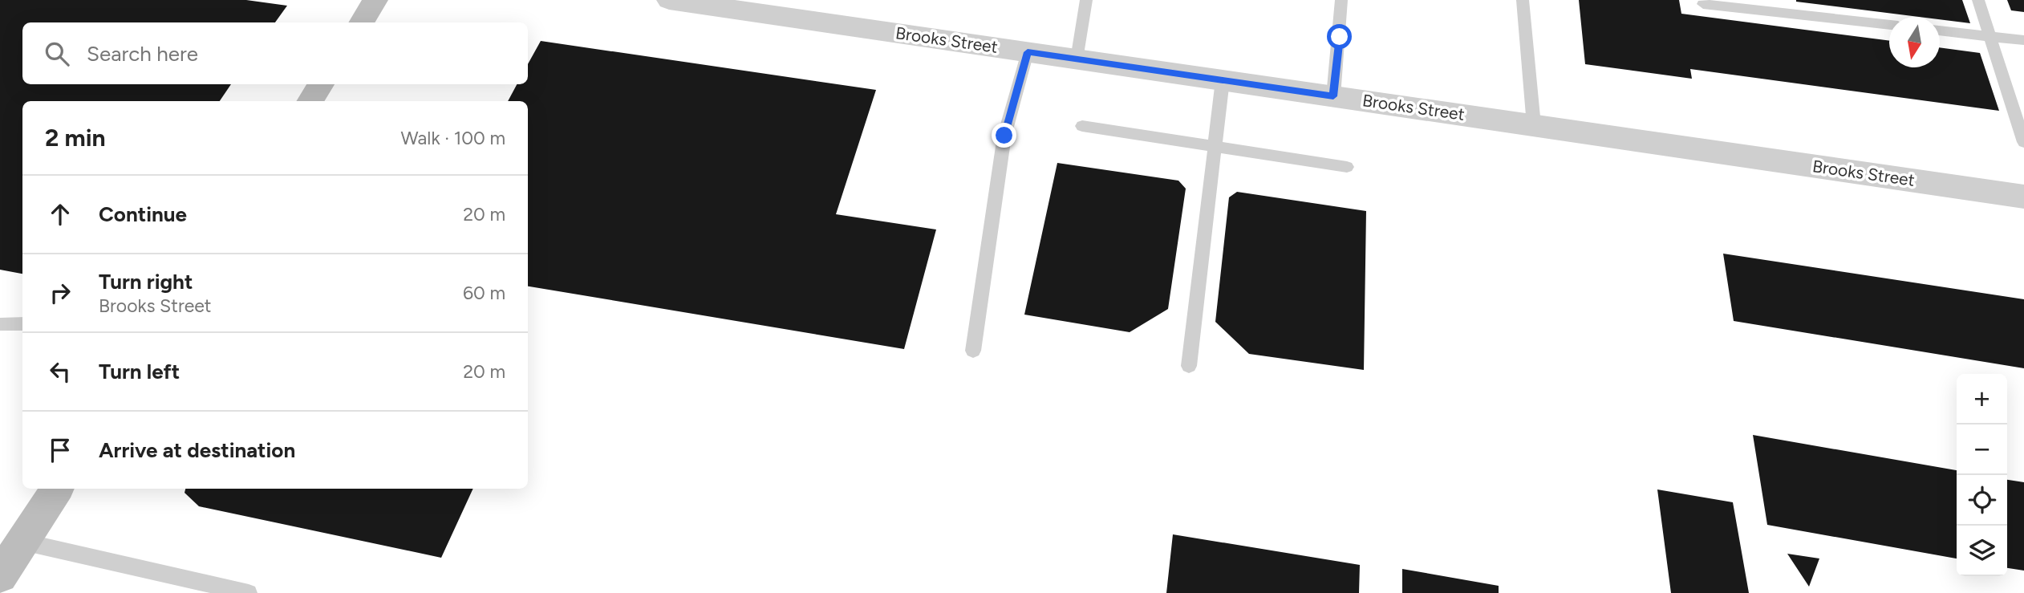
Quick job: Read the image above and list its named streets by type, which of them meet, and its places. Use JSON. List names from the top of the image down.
{
  "streets": {
    "street": ["Brooks Street"]
  },
  "north": "bottom",
  "page": {
    "search": "Search here",
    "heading": ["2 min", "Walk · 100 m"],
    "list": [
      ["Continue", "20 m"],
      ["Turn right", "Brooks Street", "60 m"],
      ["Turn left", "20 m"],
      "Arrive at destination"
    ],
    "map_buttons": ["+", "−"]
  }
}
